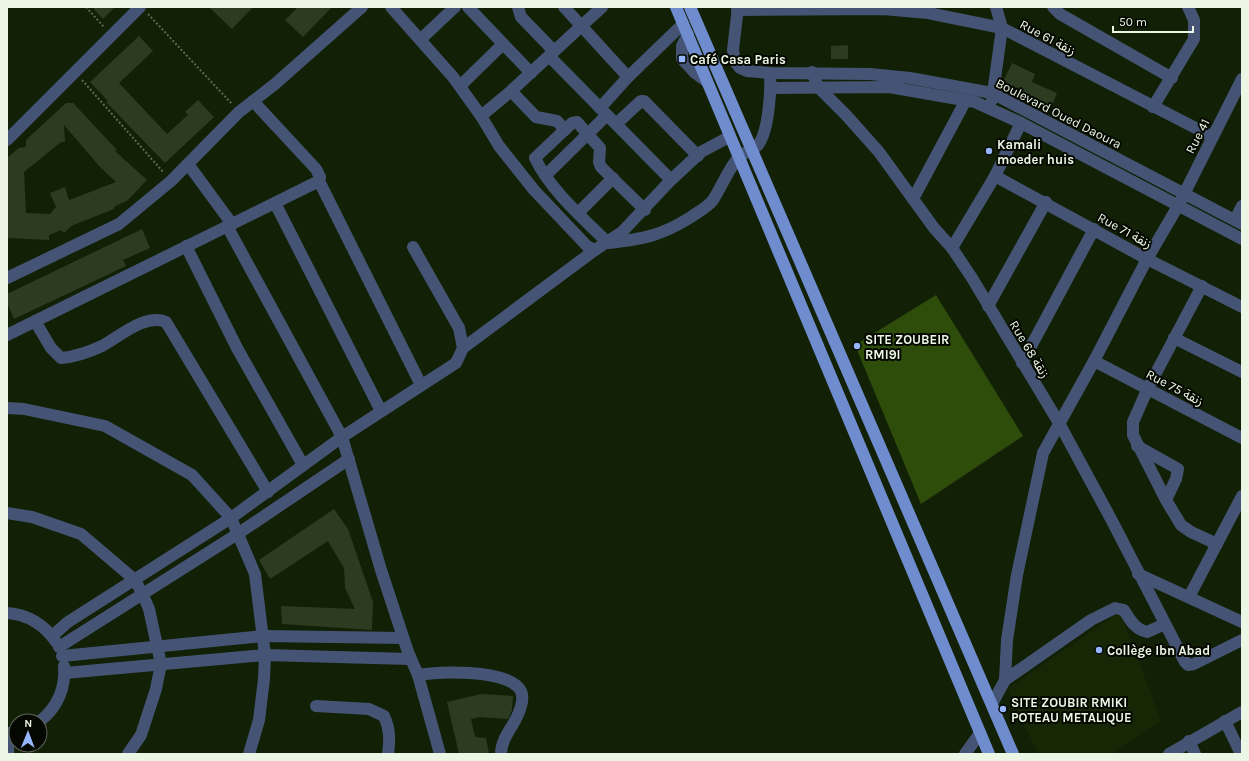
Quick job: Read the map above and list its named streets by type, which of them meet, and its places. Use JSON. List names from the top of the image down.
{
  "streets": {
    "street": [
      "Rue 61 زنقة",
      "Boulevard Oued Daoura",
      "Rue 41",
      "Rue 71 زنقة",
      "Rue 68 زنقة",
      "Rue 75 زنقة"
    ]
  },
  "crossings": [
    ["Rue 61 زنقة", "Boulevard Oued Daoura"],
    ["Rue 61 زنقة", "Rue 41"],
    ["Boulevard Oued Daoura", "Rue 41"],
    ["Boulevard Oued Daoura", "Rue 68 زنقة"],
    ["Rue 41", "Rue 71 زنقة"],
    ["Rue 41", "Rue 68 زنقة"],
    ["Rue 41", "Rue 75 زنقة"]
  ],
  "places": {
    "transit": ["Café Casa Paris"],
    "other": [
      "Kamali moeder huis",
      "SITE ZOUBEIR RMI9I",
      "Collège Ibn Abad",
      "SITE ZOUBIR RMIKI POTEAU METALIQUE"
    ]
  },
  "scale_bar": "50 m",
  "north": "top"
}
